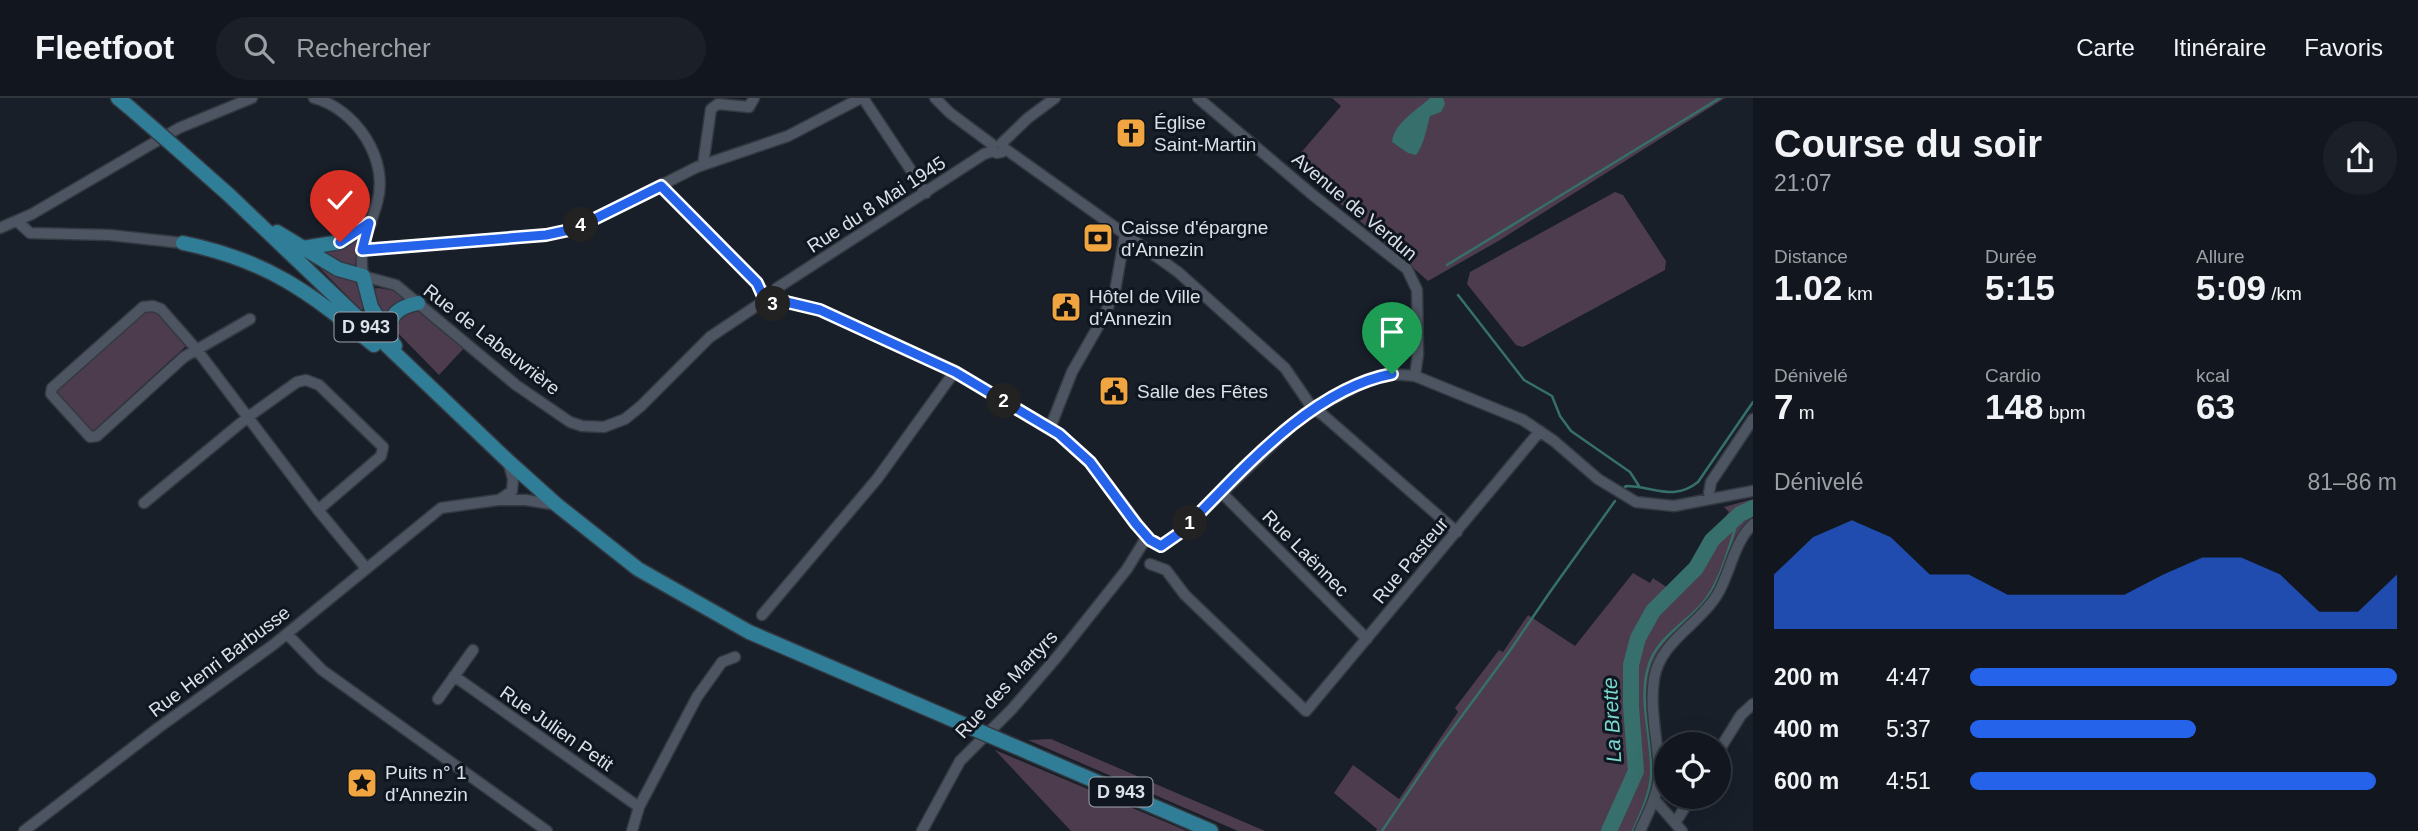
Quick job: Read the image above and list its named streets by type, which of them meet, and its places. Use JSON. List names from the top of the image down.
{
  "streets": {
    "main road": ["D 943"],
    "street": [
      "Rue du 8 Mai 1945",
      "Avenue de Verdun",
      "Rue de Labeuvrière",
      "Rue Laënnec",
      "Rue Pasteur",
      "Rue Henri Barbusse",
      "Rue des Martyrs",
      "Rue Julien Petit"
    ]
  },
  "crossings": [
    ["Rue Laënnec", "Rue Pasteur"]
  ],
  "water": ["La Brette"],
  "places": {
    "church": ["Église Saint-Martin"],
    "bank": ["Caisse d'épargne d'Annezin"],
    "public building": ["Hôtel de Ville d'Annezin", "Salle des Fêtes"],
    "place": ["Puits n° 1 d'Annezin"]
  },
  "page": {
    "header": "Fleetfoot",
    "search": "Rechercher",
    "nav": ["Carte", "Itinéraire", "Favoris"],
    "heading": ["Course du soir", "21:07"],
    "pins": [
      "4",
      "3",
      "2",
      "1"
    ],
    "stats": [
      ["Distance", "1.02 km"],
      ["Durée", "5:15"],
      ["Allure", "5:09 /km"],
      ["Dénivelé", "7 m"],
      ["Cardio", "148 bpm"],
      ["kcal", "63"]
    ],
    "chart": ["Dénivelé", "81–86 m"],
    "list": [
      {
        "name": "200 m",
        "note": "4:47"
      },
      {
        "name": "400 m",
        "note": "5:37"
      },
      {
        "name": "600 m",
        "note": "4:51"
      }
    ]
  }
}
